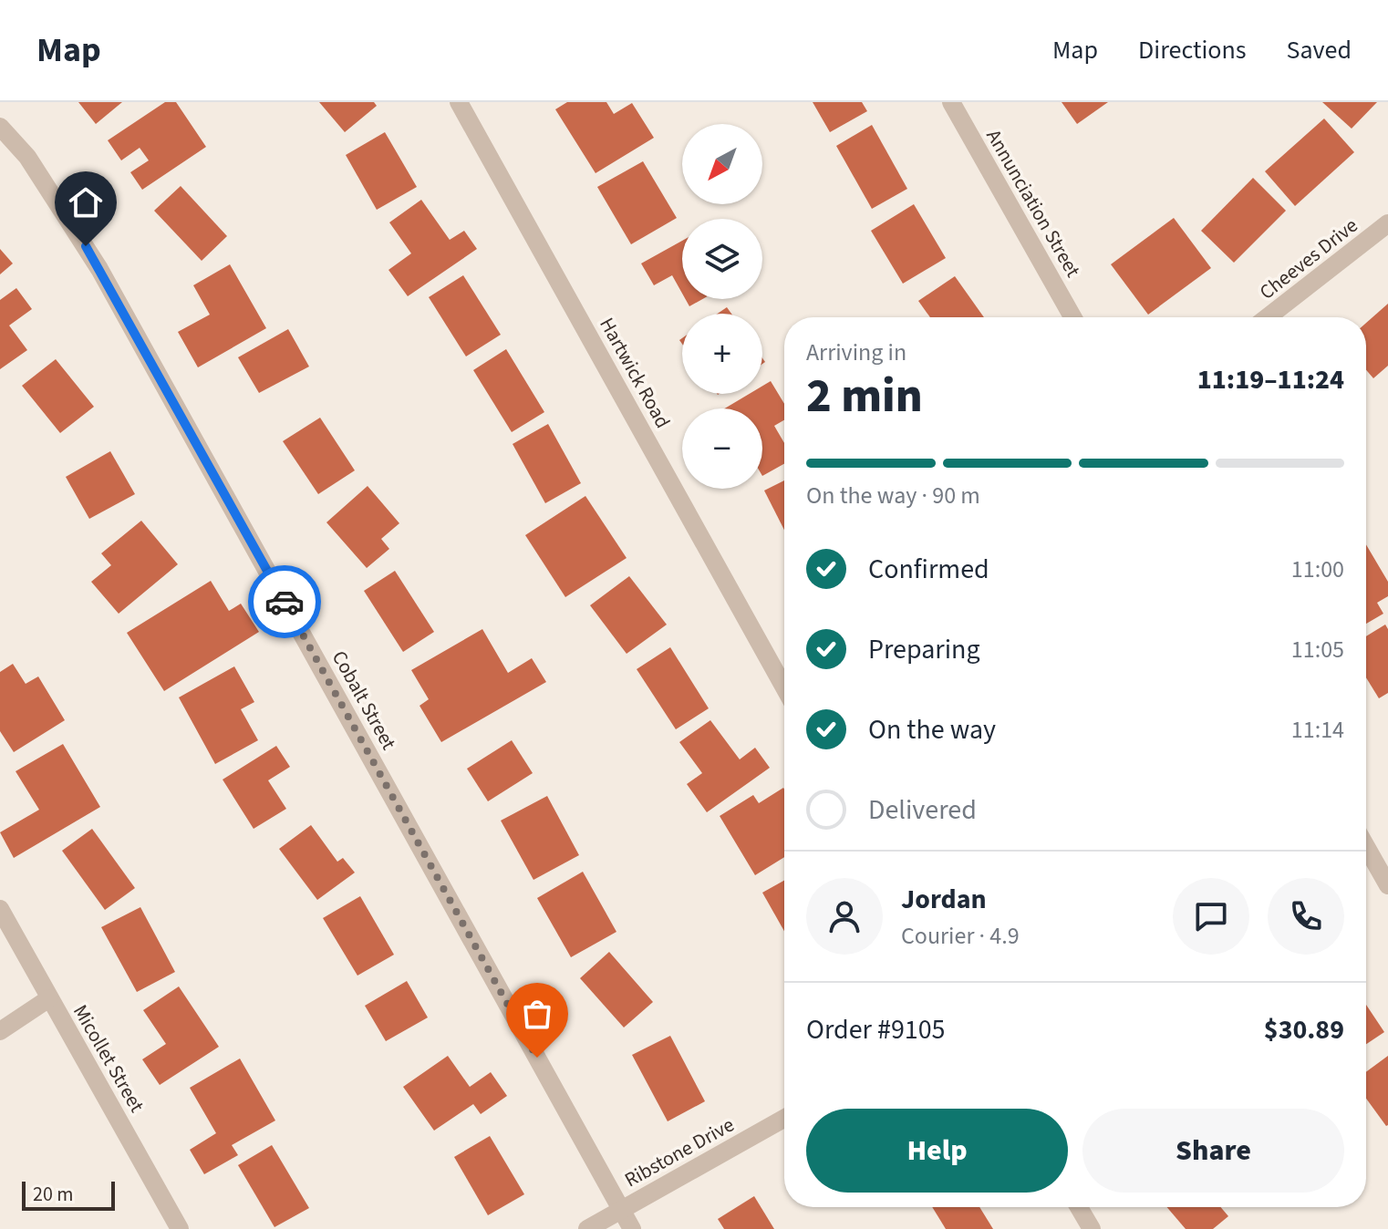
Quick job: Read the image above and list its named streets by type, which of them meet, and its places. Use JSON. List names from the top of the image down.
{
  "streets": {
    "street": [
      "Annunciation Street",
      "Cheeves Drive",
      "Hartwick Road",
      "Cobalt Street",
      "Micollet Street",
      "Ribstone Drive"
    ]
  },
  "crossings": [
    ["Cobalt Street", "Ribstone Drive"]
  ],
  "scale_bar": "20 m",
  "north": "bottom left",
  "page": {
    "header": "Map",
    "nav": ["Map", "Directions", "Saved"],
    "map_buttons": ["+", "−"],
    "heading": ["2 min", "Arriving in", "11:19–11:24"],
    "panel": [
      "Jordan",
      "Courier · 4.9",
      "Order #9105",
      "$30.89"
    ],
    "bar": "On the way · 90 m",
    "list": [
      ["Confirmed", "11:00"],
      ["Preparing", "11:05"],
      ["On the way", "11:14"],
      "Delivered"
    ],
    "buttons": ["Help", "Share"],
    "scale": "20 m"
  }
}
